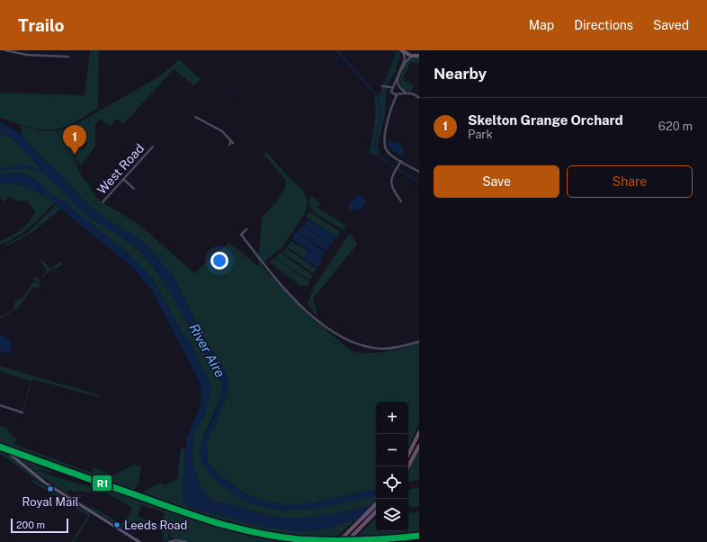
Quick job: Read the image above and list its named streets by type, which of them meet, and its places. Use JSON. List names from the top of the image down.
{
  "streets": {
    "street": ["West Road"]
  },
  "water": ["River Aire"],
  "places": ["Royal Mail", "Leeds Road"],
  "lines": ["transit line R1"],
  "scale_bar": "200 m",
  "page": {
    "header": "Trailo",
    "nav": ["Map", "Directions", "Saved"],
    "heading": "Nearby",
    "list": [
      {
        "mark": "1",
        "name": "Skelton Grange Orchard",
        "note": "Park",
        "value": "620 m"
      }
    ],
    "pins": "1",
    "buttons": ["Save", "Share"],
    "map_buttons": ["+", "−"],
    "scale": "200 m"
  }
}
